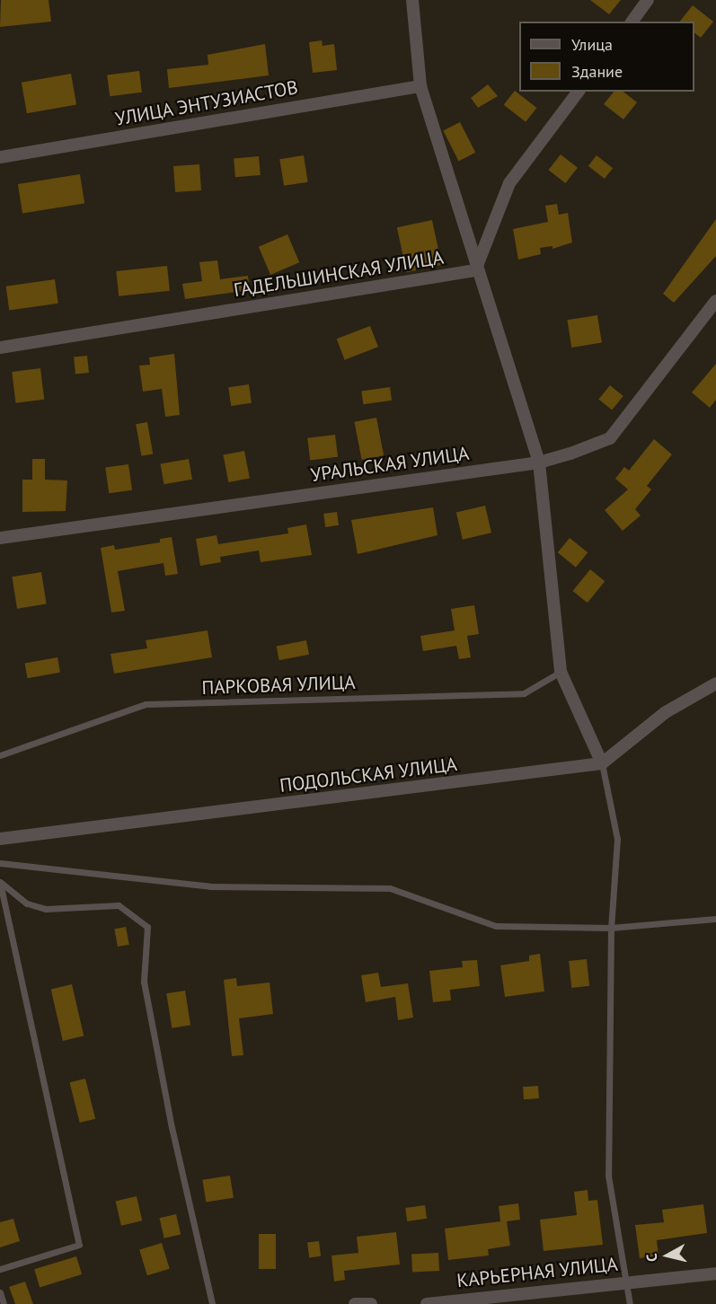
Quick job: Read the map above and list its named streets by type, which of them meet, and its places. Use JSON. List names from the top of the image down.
{
  "streets": {
    "street": [
      "УЛИЦА ЭНТУЗИАСТОВ",
      "ГАДЕЛЬШИНСКАЯ УЛИЦА",
      "УРАЛЬСКАЯ УЛИЦА",
      "ПОДОЛЬСКАЯ УЛИЦА",
      "КАРЬЕРНАЯ УЛИЦА"
    ],
    "lane": ["ПАРКОВАЯ УЛИЦА"]
  },
  "legend": ["Улица", "Здание"],
  "north": "left"
}
